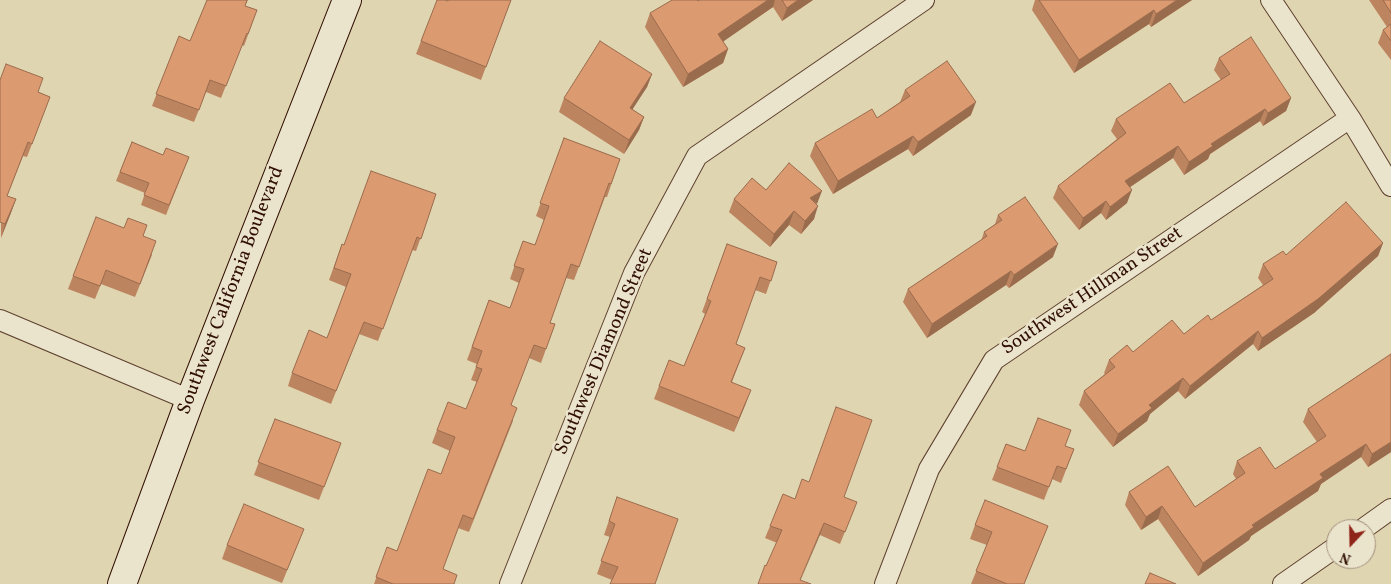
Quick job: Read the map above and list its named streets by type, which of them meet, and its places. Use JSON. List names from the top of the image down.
{
  "streets": {
    "street": ["Southwest California Boulevard", "Southwest Hillman Street", "Southwest Diamond Street"]
  },
  "north": "bottom"
}
